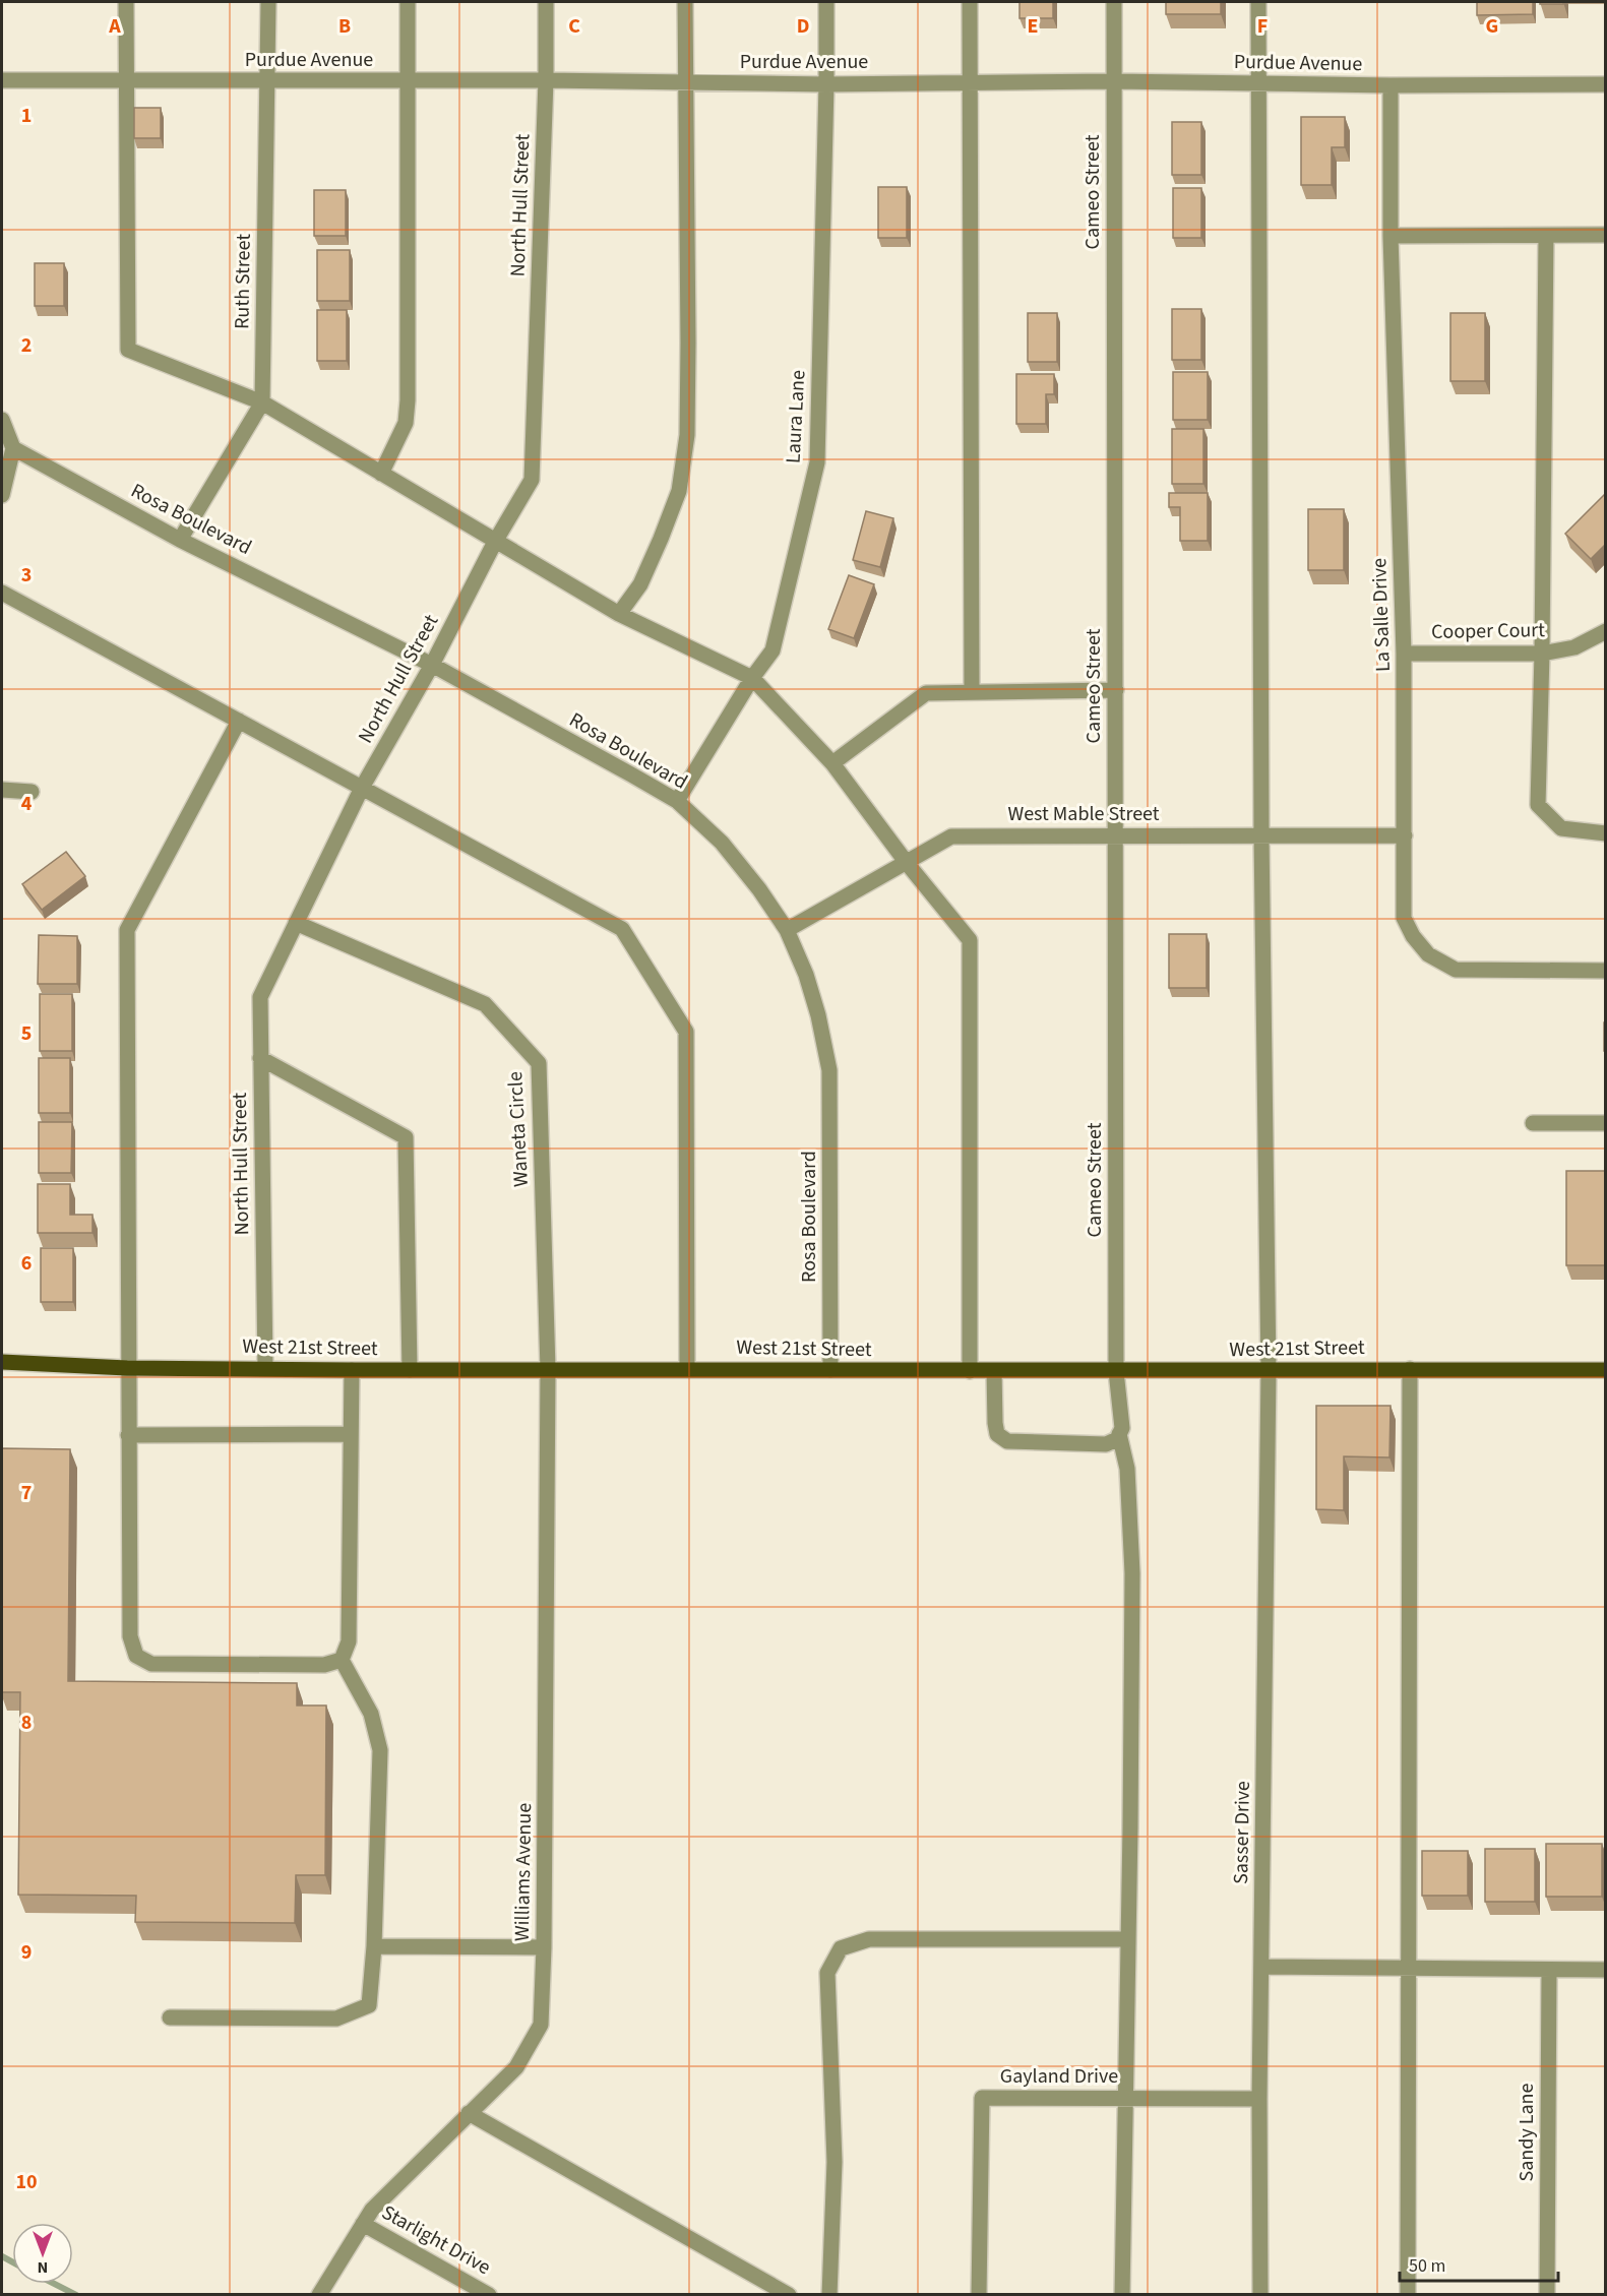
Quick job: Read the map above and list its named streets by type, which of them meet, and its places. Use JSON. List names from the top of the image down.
{
  "streets": {
    "main road": ["West 21st Street"],
    "street": [
      "Purdue Avenue",
      "Cameo Street",
      "North Hull Street",
      "Ruth Street",
      "Laura Lane",
      "Rosa Boulevard",
      "La Salle Drive",
      "Cooper Court",
      "West Mable Street",
      "Waneta Circle",
      "Sasser Drive",
      "Williams Avenue",
      "Gayland Drive",
      "Sandy Lane",
      "Starlight Drive"
    ]
  },
  "crossings": [
    ["Purdue Avenue", "Cameo Street"],
    ["Purdue Avenue", "North Hull Street"],
    ["Purdue Avenue", "Ruth Street"],
    ["Purdue Avenue", "Laura Lane"],
    ["Purdue Avenue", "La Salle Drive"],
    ["Purdue Avenue", "Sasser Drive"],
    ["Cameo Street", "West Mable Street"],
    ["Cameo Street", "West 21st Street"],
    ["Cameo Street", "Gayland Drive"],
    ["North Hull Street", "Rosa Boulevard"],
    ["North Hull Street", "Waneta Circle"],
    ["North Hull Street", "West 21st Street"],
    ["Ruth Street", "Rosa Boulevard"],
    ["Laura Lane", "Rosa Boulevard"],
    ["Rosa Boulevard", "West Mable Street"],
    ["Rosa Boulevard", "West 21st Street"],
    ["La Salle Drive", "Cooper Court"],
    ["La Salle Drive", "West Mable Street"],
    ["West Mable Street", "Sasser Drive"],
    ["Waneta Circle", "West 21st Street"],
    ["Waneta Circle", "Williams Avenue"],
    ["West 21st Street", "Sasser Drive"],
    ["West 21st Street", "Williams Avenue"],
    ["Sasser Drive", "Gayland Drive"],
    ["Williams Avenue", "Starlight Drive"]
  ],
  "scale_bar": "50 m",
  "north": "bottom",
  "grid": {
    "columns": [
      "A",
      "B",
      "C",
      "D",
      "E",
      "F",
      "G"
    ],
    "rows": [
      "1",
      "2",
      "3",
      "4",
      "5",
      "6",
      "7",
      "8",
      "9",
      "10"
    ]
  }
}
